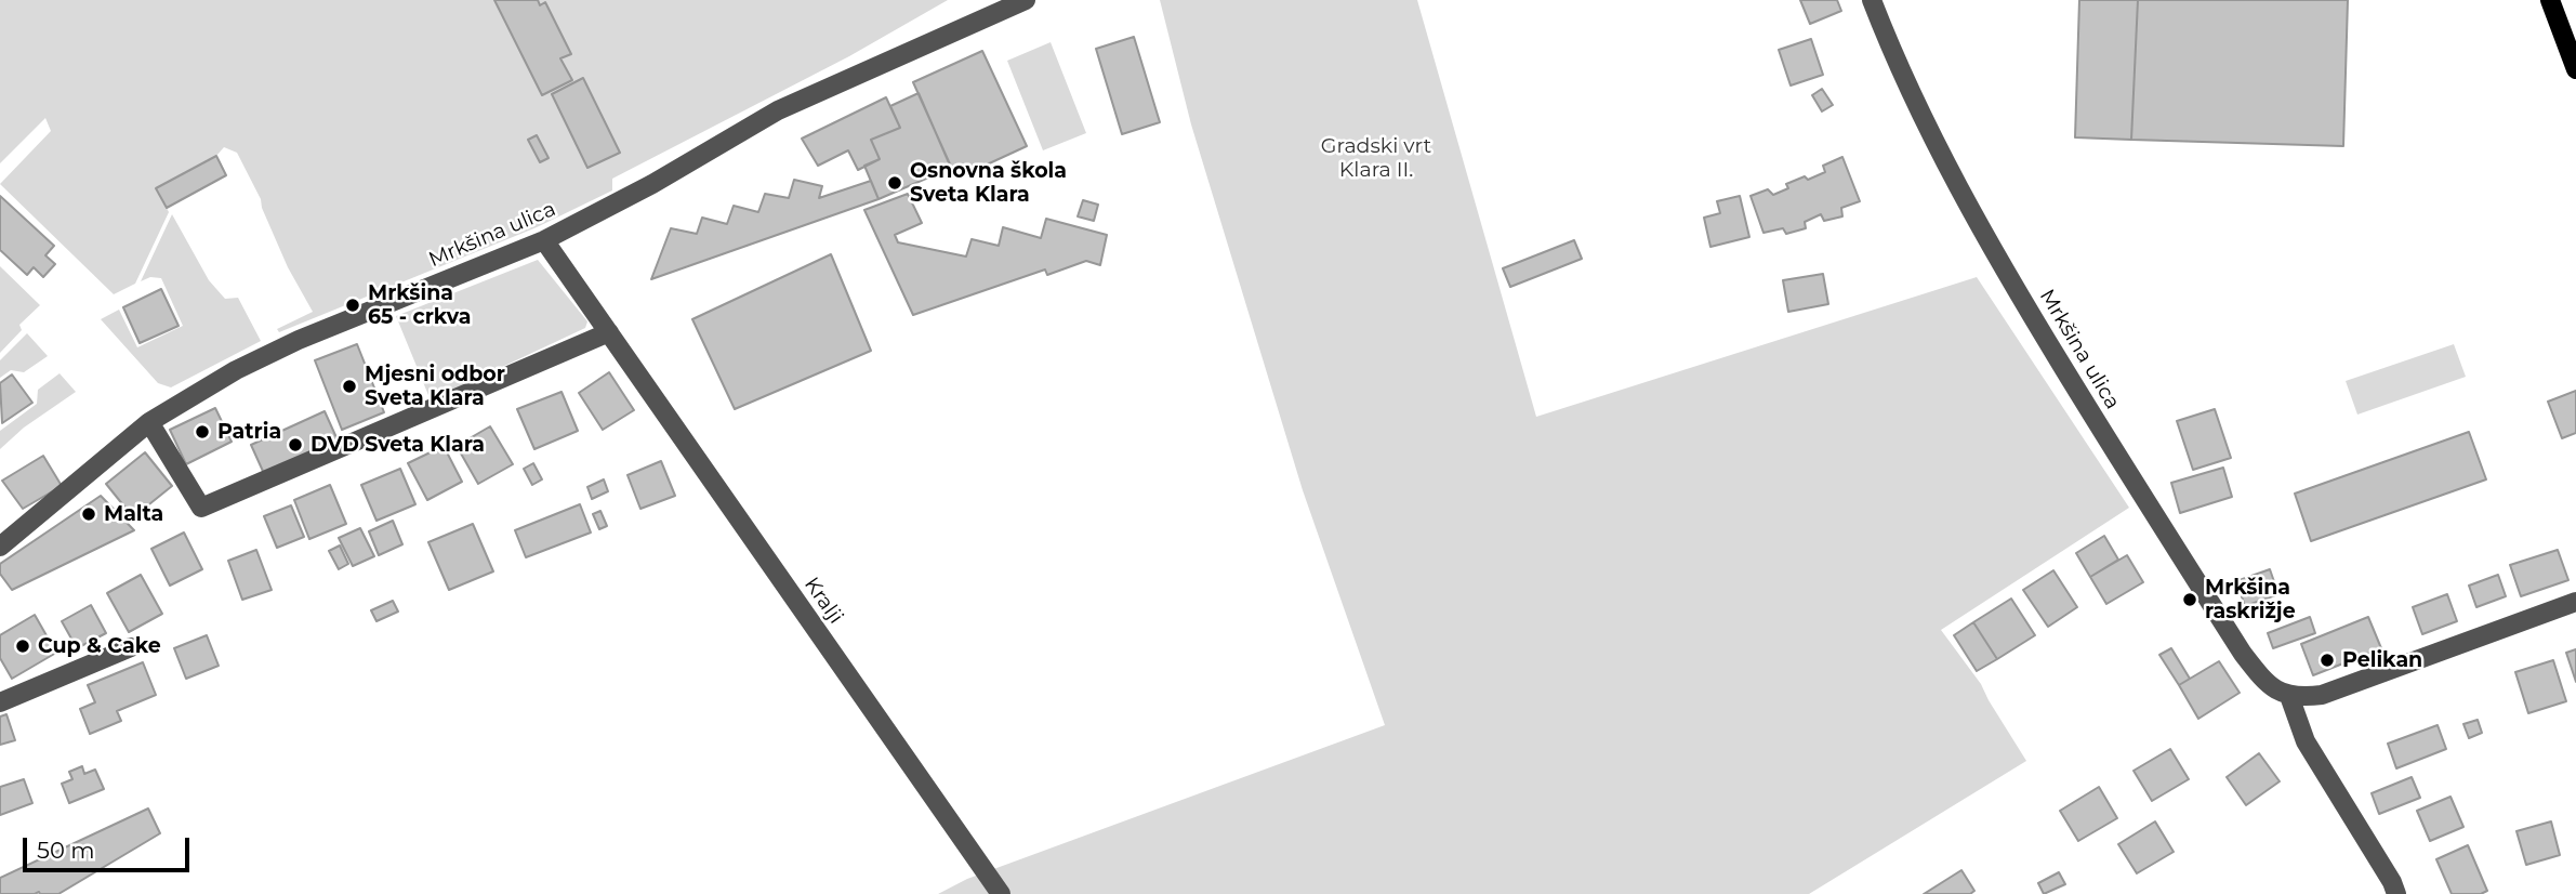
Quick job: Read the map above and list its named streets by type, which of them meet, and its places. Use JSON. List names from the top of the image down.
{
  "streets": {
    "street": ["Mrkšina ulica", "Kralji"]
  },
  "crossings": [
    ["Mrkšina ulica", "Kralji"]
  ],
  "parks": ["Gradski vrt Klara II."],
  "places": [
    "Osnovna škola Sveta Klara",
    "Mrkšina 65 - crkva",
    "Mjesni odbor Sveta Klara",
    "Patria",
    "DVD Sveta Klara",
    "Malta",
    "Mrkšina raskrižje",
    "Cup & Cake",
    "Pelikan"
  ],
  "scale_bar": "50 m"
}
